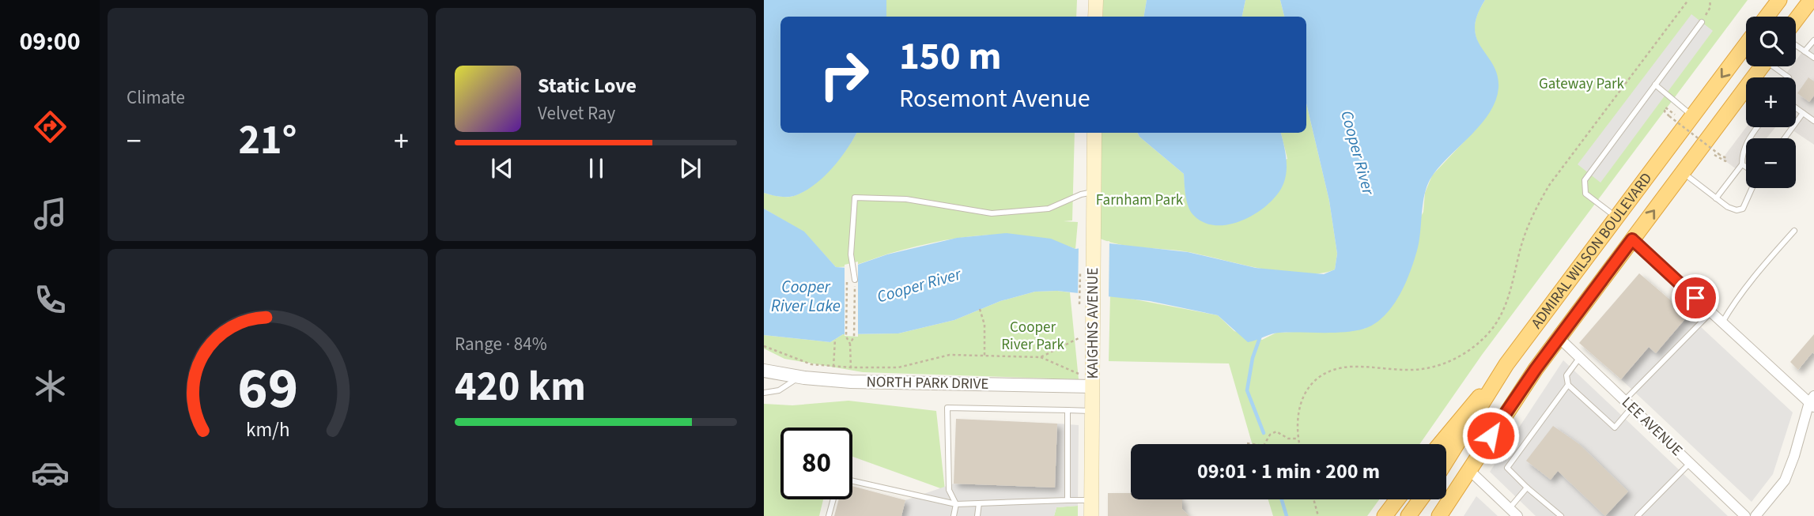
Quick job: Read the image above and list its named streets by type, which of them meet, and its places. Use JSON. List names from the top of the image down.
{
  "streets": {
    "highway": ["ADMIRAL WILSON BOULEVARD"],
    "main road": ["KAIGHNS AVENUE"],
    "street": ["NORTH PARK DRIVE", "LEE AVENUE"]
  },
  "crossings": [
    ["ADMIRAL WILSON BOULEVARD", "LEE AVENUE"],
    ["KAIGHNS AVENUE", "NORTH PARK DRIVE"]
  ],
  "water": ["Cooper River", "Cooper River Lake"],
  "parks": ["Gateway Park", "Farnham Park", "Cooper River Park"],
  "page": {
    "tabs": "09:00",
    "tile": [
      "Climate",
      ["Range · 84%", "420 km"]
    ],
    "map_buttons": ["+", "−"],
    "turn": ["150 m", "Rosemont Avenue"],
    "song": ["Static Love", "Velvet Ray"],
    "heat": ["−", "21°", "+"],
    "limit": "80",
    "trip": "09:01 · 1 min · 200 m",
    "gauge": ["69", "km/h"]
  }
}
